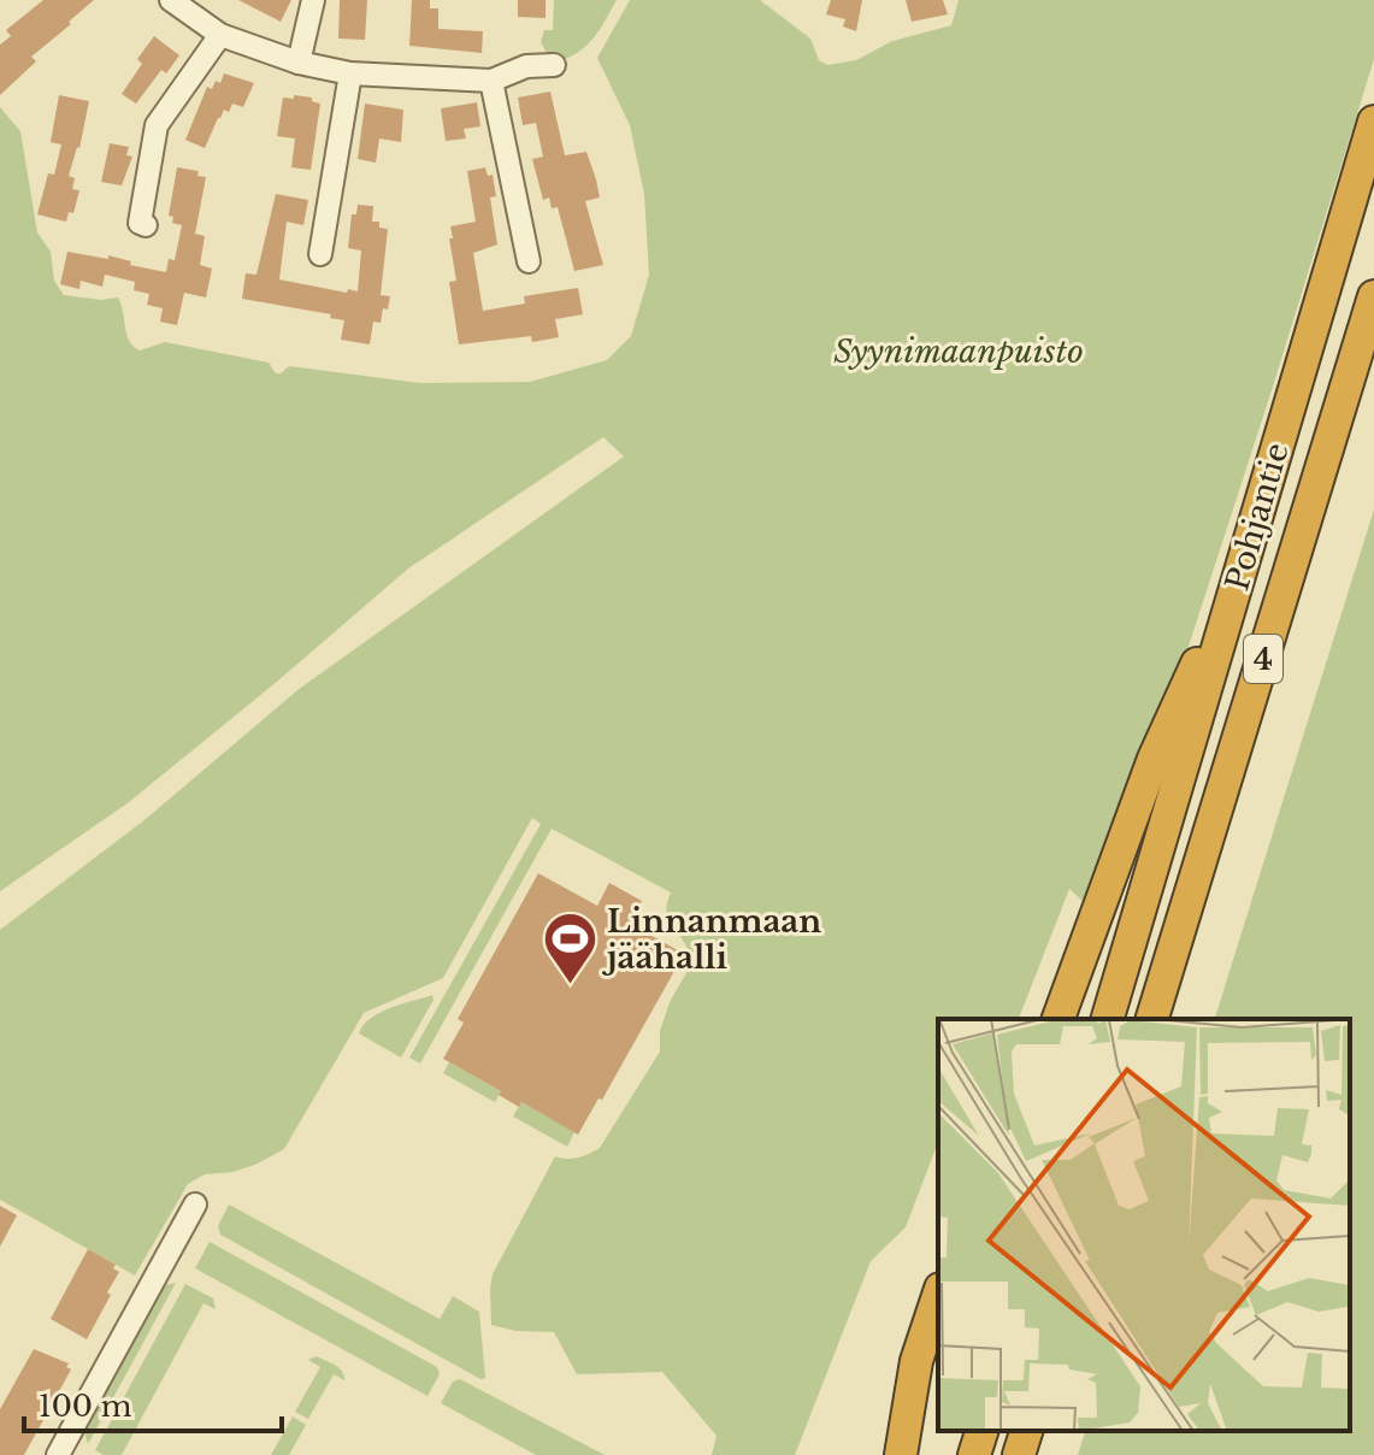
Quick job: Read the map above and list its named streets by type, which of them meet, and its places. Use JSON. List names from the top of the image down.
{
  "streets": {
    "highway": ["Pohjantie", "4"]
  },
  "parks": ["Syynimaanpuisto"],
  "places": {
    "sports": ["Linnanmaan jäähalli"]
  },
  "scale_bar": "100 m"
}
